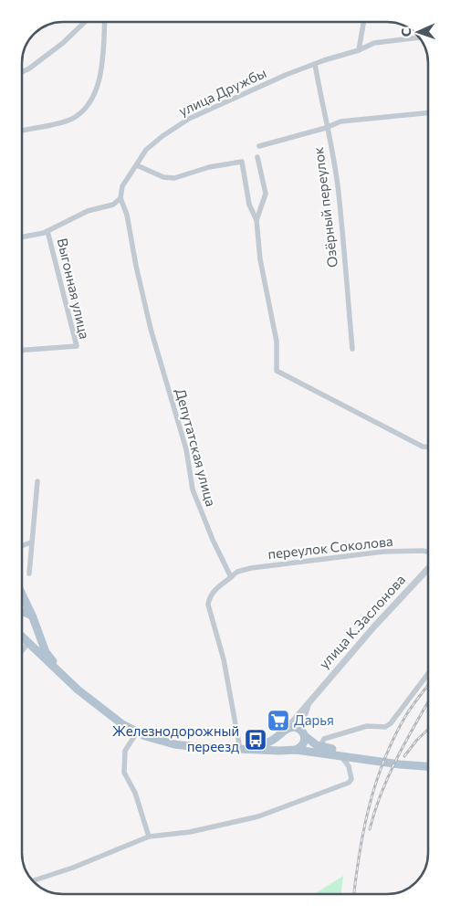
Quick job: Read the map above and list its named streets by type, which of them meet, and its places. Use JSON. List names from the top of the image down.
{
  "streets": {
    "street": [
      "улица Дружбы",
      "Озёрный переулок",
      "Выгонная улица",
      "Депутатская улица",
      "переулок Соколова",
      "улица К.Заслонова"
    ]
  },
  "crossings": [
    ["улица Дружбы", "Озёрный переулок"],
    ["улица Дружбы", "Депутатская улица"],
    ["Депутатская улица", "переулок Соколова"]
  ],
  "places": {
    "supermarket": ["Дарья"],
    "bus stop": ["Железнодорожный переезд"]
  },
  "north": "left"
}
